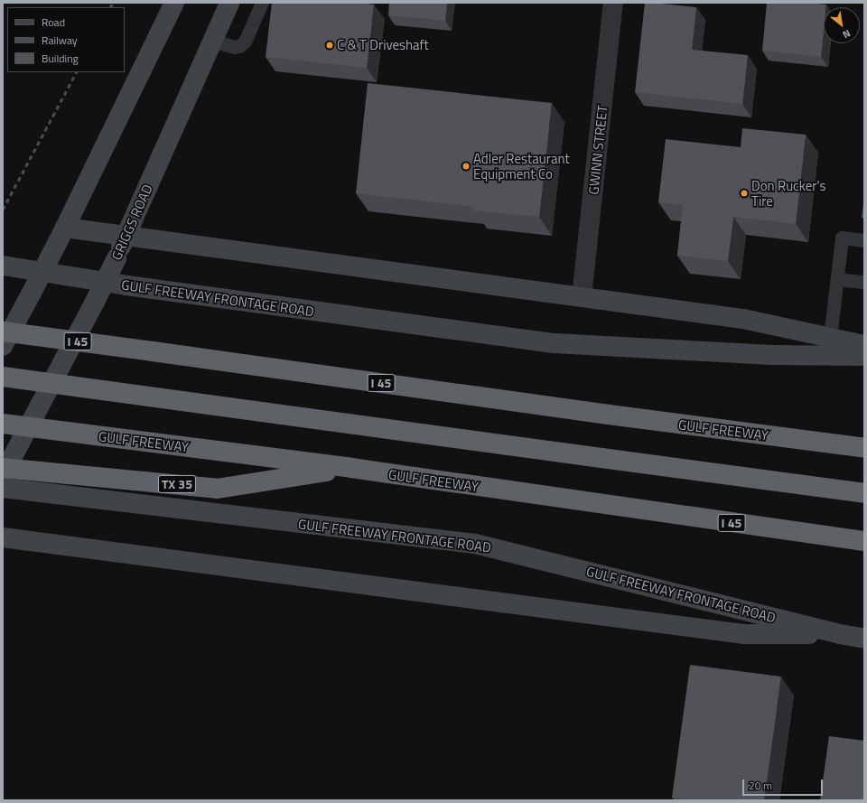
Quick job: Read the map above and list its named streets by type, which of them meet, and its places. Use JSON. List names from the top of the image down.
{
  "streets": {
    "highway": ["I 45", "GULF FREEWAY", "TX 35"],
    "main road": ["GRIGGS ROAD", "GULF FREEWAY FRONTAGE ROAD"],
    "street": ["GWINN STREET"]
  },
  "crossings": [
    ["GRIGGS ROAD", "TX 35"],
    ["GULF FREEWAY", "TX 35"]
  ],
  "places": ["C & T Driveshaft", "Adler Restaurant Equipment Co", "Don Rucker's Tire"],
  "legend": ["Road", "Railway", "Building"],
  "scale_bar": "20 m",
  "north": "bottom right"
}
